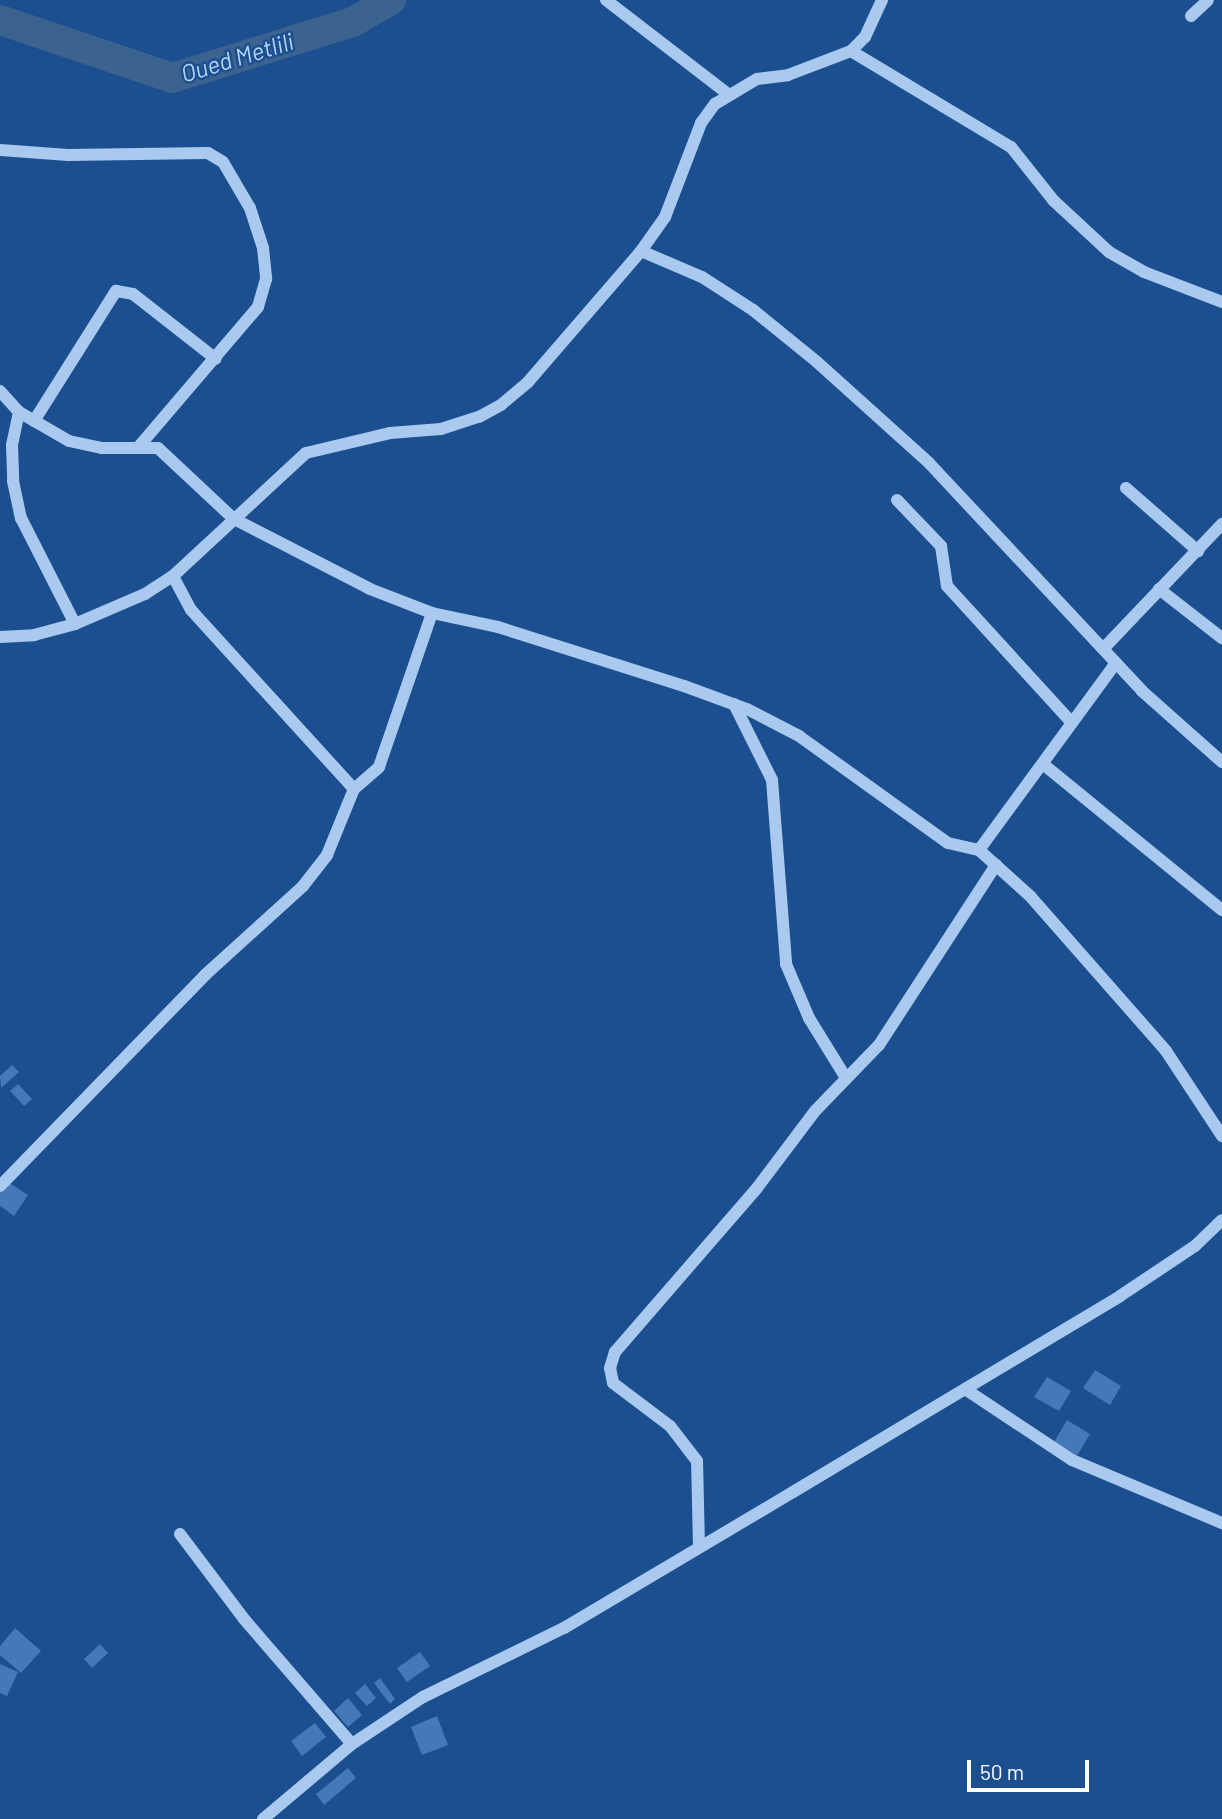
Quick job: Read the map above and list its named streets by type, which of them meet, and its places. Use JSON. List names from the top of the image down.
{
  "water": ["Oued Metlili"],
  "scale_bar": "50 m"
}
